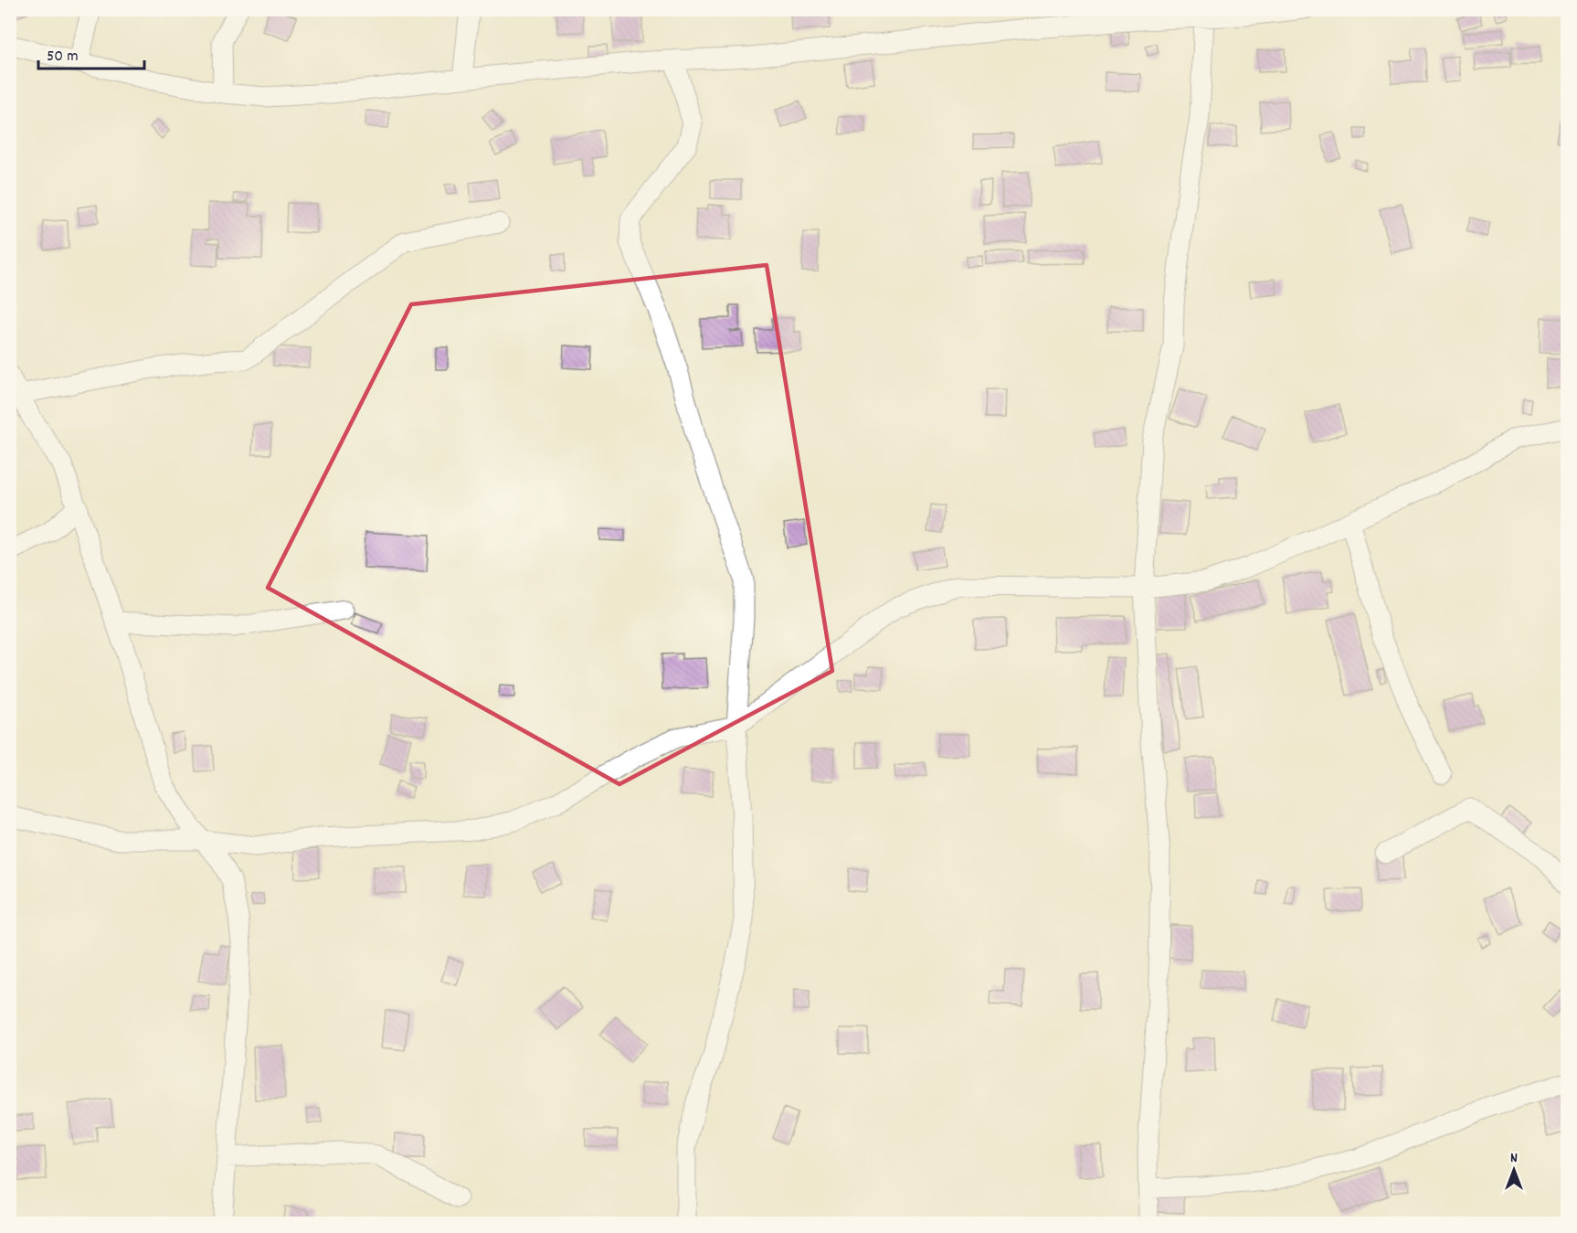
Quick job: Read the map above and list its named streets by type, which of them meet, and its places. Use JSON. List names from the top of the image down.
{
  "scale_bar": "50 m",
  "north": "top"
}
